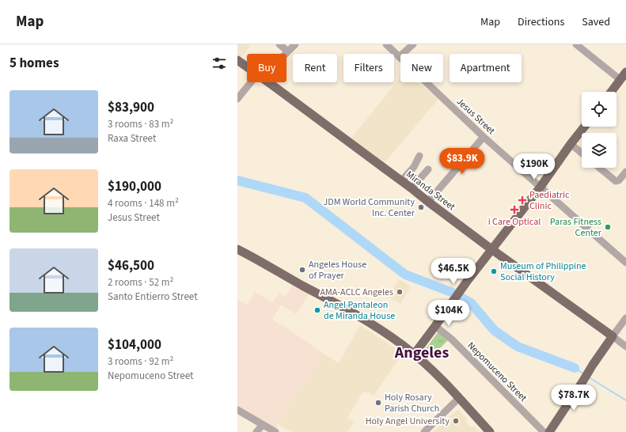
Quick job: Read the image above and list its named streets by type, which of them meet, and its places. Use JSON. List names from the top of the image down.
{
  "streets": {
    "main road": ["Miranda Street"],
    "street": ["Jesus Street", "Nepomuceno Street"]
  },
  "districts": ["Angeles"],
  "places": {
    "health": ["Paediatric Clinic", "i Care Optical"],
    "other": [
      "JDM World Community Inc. Center",
      "Paras Fitness Center",
      "Angeles House of Prayer",
      "Museum of Philippine Social History",
      "AMA-ACLC Angeles",
      "Angel Pantaleon de Miranda House",
      "Holy Rosary Parish Church",
      "Holy Angel University"
    ]
  },
  "page": {
    "header": "Map",
    "nav": ["Map", "Directions", "Saved"],
    "heading": "5 homes",
    "chip": [
      "Buy",
      "Rent",
      "Filters",
      "New",
      "Apartment"
    ],
    "list": [
      {
        "name": "$83,900",
        "note": "3 rooms · 83 m² · Raxa Street"
      },
      {
        "name": "$190,000",
        "note": "4 rooms · 148 m² · Jesus Street"
      },
      {
        "name": "$46,500",
        "note": "2 rooms · 52 m² · Santo Entierro Street"
      },
      {
        "name": "$104,000",
        "note": "3 rooms · 92 m² · Nepomuceno Street"
      }
    ],
    "price": [
      "$83.9K",
      "$190K",
      "$46.5K",
      "$104K",
      "$78.7K"
    ]
  }
}
